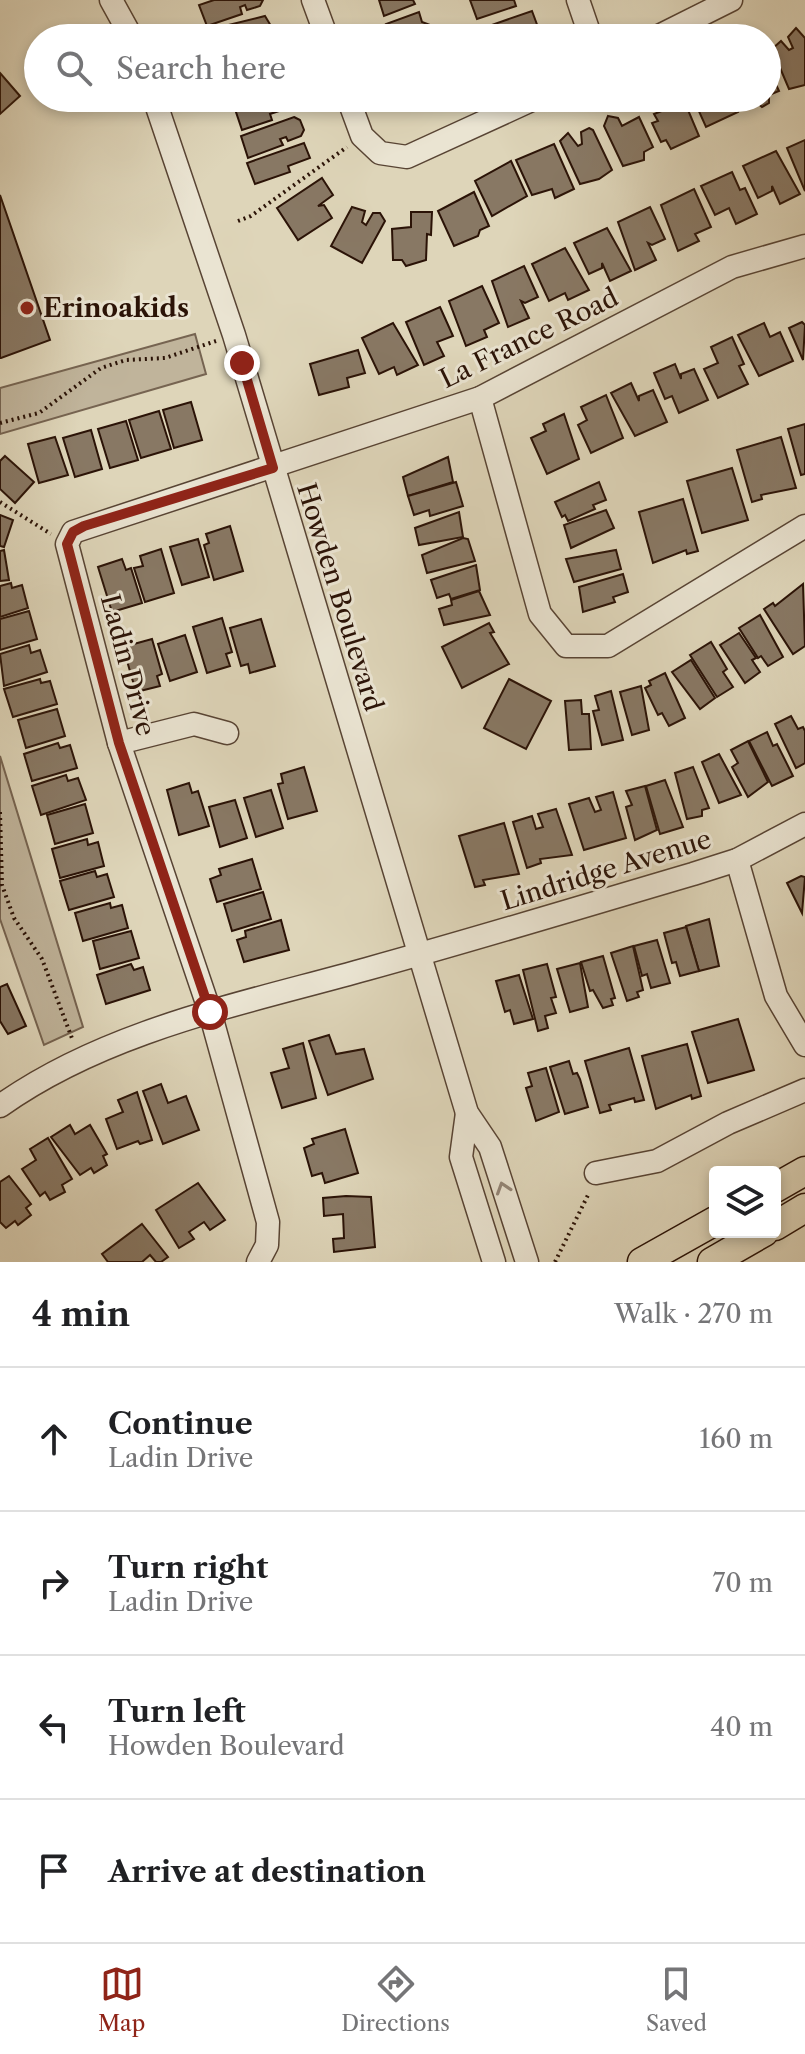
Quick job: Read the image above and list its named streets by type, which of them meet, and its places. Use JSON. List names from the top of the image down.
{
  "streets": {
    "street": [
      "La France Road",
      "Howden Boulevard",
      "Ladin Drive",
      "Lindridge Avenue"
    ]
  },
  "crossings": [
    ["La France Road", "Howden Boulevard"],
    ["Howden Boulevard", "Lindridge Avenue"],
    ["Ladin Drive", "Lindridge Avenue"]
  ],
  "places": ["Erinoakids"],
  "page": {
    "search": "Search here",
    "heading": ["4 min", "Walk · 270 m"],
    "list": [
      ["Continue", "Ladin Drive", "160 m"],
      ["Turn right", "Ladin Drive", "70 m"],
      ["Turn left", "Howden Boulevard", "40 m"],
      "Arrive at destination"
    ],
    "nav": ["Map", "Directions", "Saved"]
  }
}
